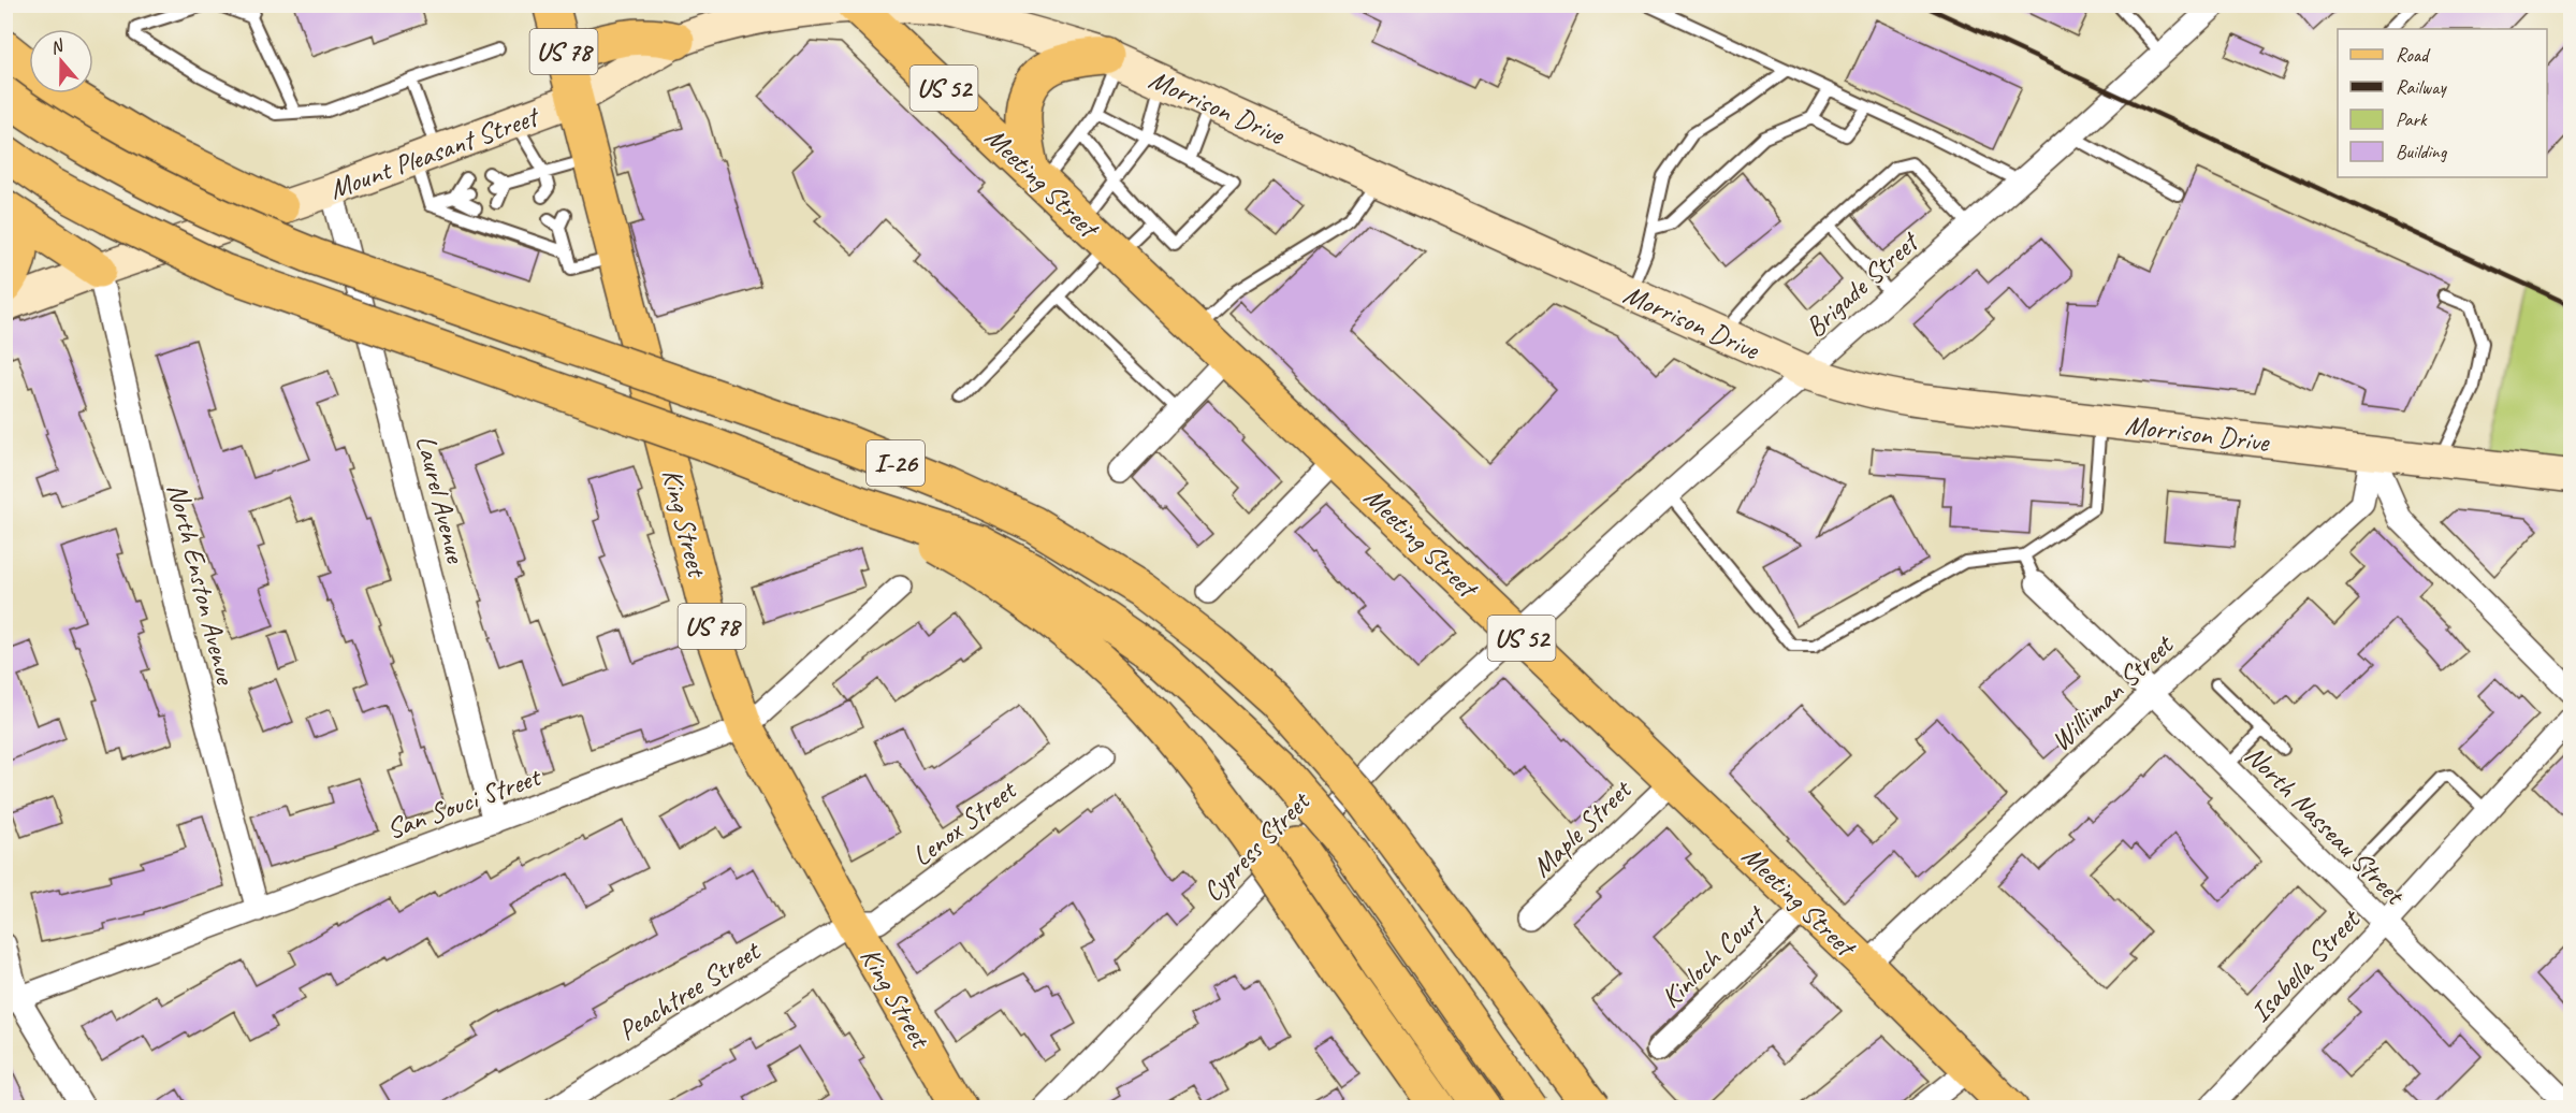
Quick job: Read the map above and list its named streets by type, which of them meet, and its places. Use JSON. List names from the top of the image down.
{
  "streets": {
    "main road": [
      "US 78",
      "US 52",
      "Morrison Drive",
      "Mount Pleasant Street",
      "Meeting Street",
      "I-26",
      "King Street"
    ],
    "street": [
      "Brigade Street",
      "Laurel Avenue",
      "North Enston Avenue",
      "Williiman Street",
      "San Souci Street",
      "Lenox Street",
      "North Nasseau Street",
      "Maple Street",
      "Cypress Street",
      "Kinloch Court",
      "Isabella Street",
      "Peachtree Street"
    ]
  },
  "crossings": [
    ["Morrison Drive", "Mount Pleasant Street"],
    ["Morrison Drive", "Meeting Street"],
    ["Morrison Drive", "Brigade Street"],
    ["Morrison Drive", "Williiman Street"],
    ["Mount Pleasant Street", "Meeting Street"],
    ["Mount Pleasant Street", "Laurel Avenue"],
    ["Mount Pleasant Street", "King Street"],
    ["Mount Pleasant Street", "North Enston Avenue"],
    ["Meeting Street", "Brigade Street"],
    ["Meeting Street", "Williiman Street"],
    ["Meeting Street", "Maple Street"],
    ["Meeting Street", "Cypress Street"],
    ["Meeting Street", "Kinloch Court"],
    ["Brigade Street", "Cypress Street"],
    ["Laurel Avenue", "San Souci Street"],
    ["King Street", "San Souci Street"],
    ["King Street", "Lenox Street"],
    ["King Street", "Peachtree Street"],
    ["North Enston Avenue", "San Souci Street"],
    ["Williiman Street", "North Nasseau Street"],
    ["Lenox Street", "Peachtree Street"],
    ["North Nasseau Street", "Isabella Street"]
  ],
  "legend": [
    "Road",
    "Railway",
    "Park",
    "Building"
  ],
  "north": "top"
}
